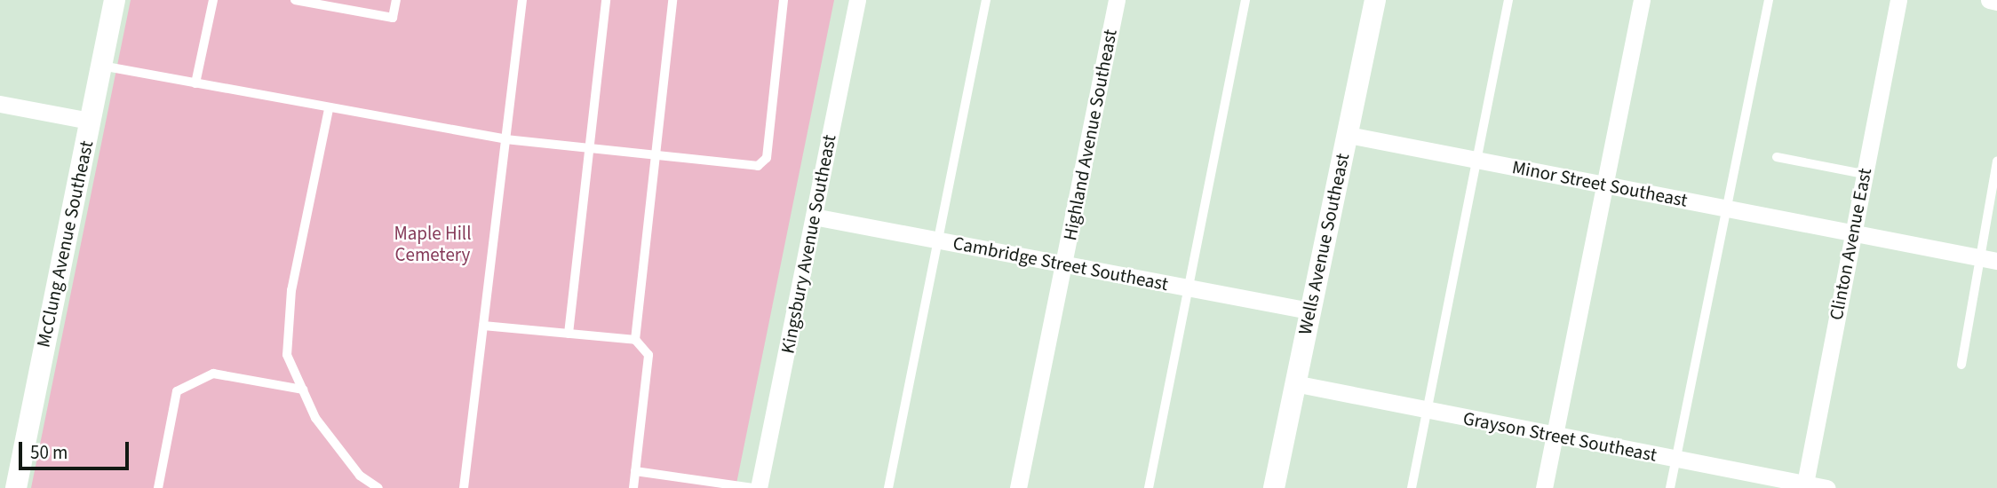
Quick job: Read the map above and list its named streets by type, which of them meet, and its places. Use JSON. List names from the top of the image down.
{
  "streets": {
    "street": [
      "Highland Avenue Southeast",
      "Minor Street Southeast",
      "McClung Avenue Southeast",
      "Kingsbury Avenue Southeast",
      "Wells Avenue Southeast",
      "Clinton Avenue East",
      "Cambridge Street Southeast",
      "Grayson Street Southeast"
    ]
  },
  "crossings": [
    ["Highland Avenue Southeast", "Cambridge Street Southeast"],
    ["Minor Street Southeast", "Wells Avenue Southeast"],
    ["Minor Street Southeast", "Clinton Avenue East"],
    ["Kingsbury Avenue Southeast", "Cambridge Street Southeast"],
    ["Wells Avenue Southeast", "Cambridge Street Southeast"],
    ["Wells Avenue Southeast", "Grayson Street Southeast"],
    ["Clinton Avenue East", "Grayson Street Southeast"]
  ],
  "parks": ["Maple Hill Cemetery"],
  "scale_bar": "50 m"
}
